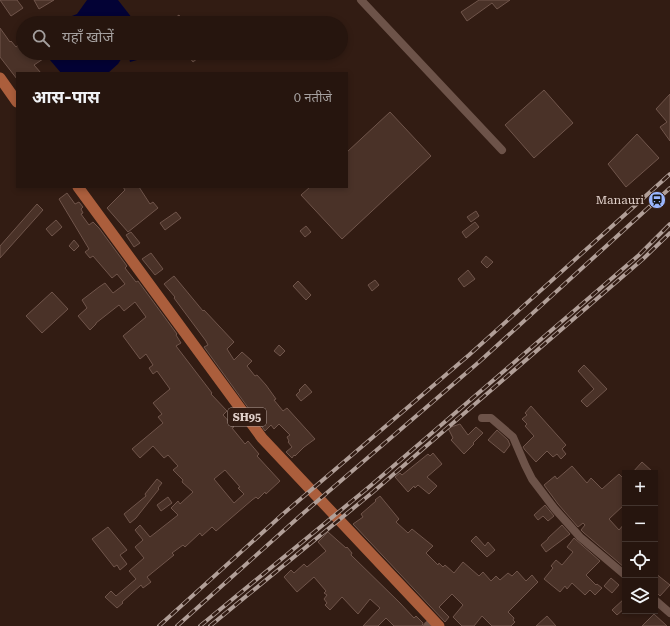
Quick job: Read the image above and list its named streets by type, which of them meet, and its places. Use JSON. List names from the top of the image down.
{
  "streets": {
    "main road": ["SH95"]
  },
  "places": {
    "station": ["Manauri"]
  },
  "page": {
    "search": "यहाँ खोजें",
    "heading": ["आस-पास", "0 नतीजे"],
    "map_buttons": ["+", "−"]
  }
}
